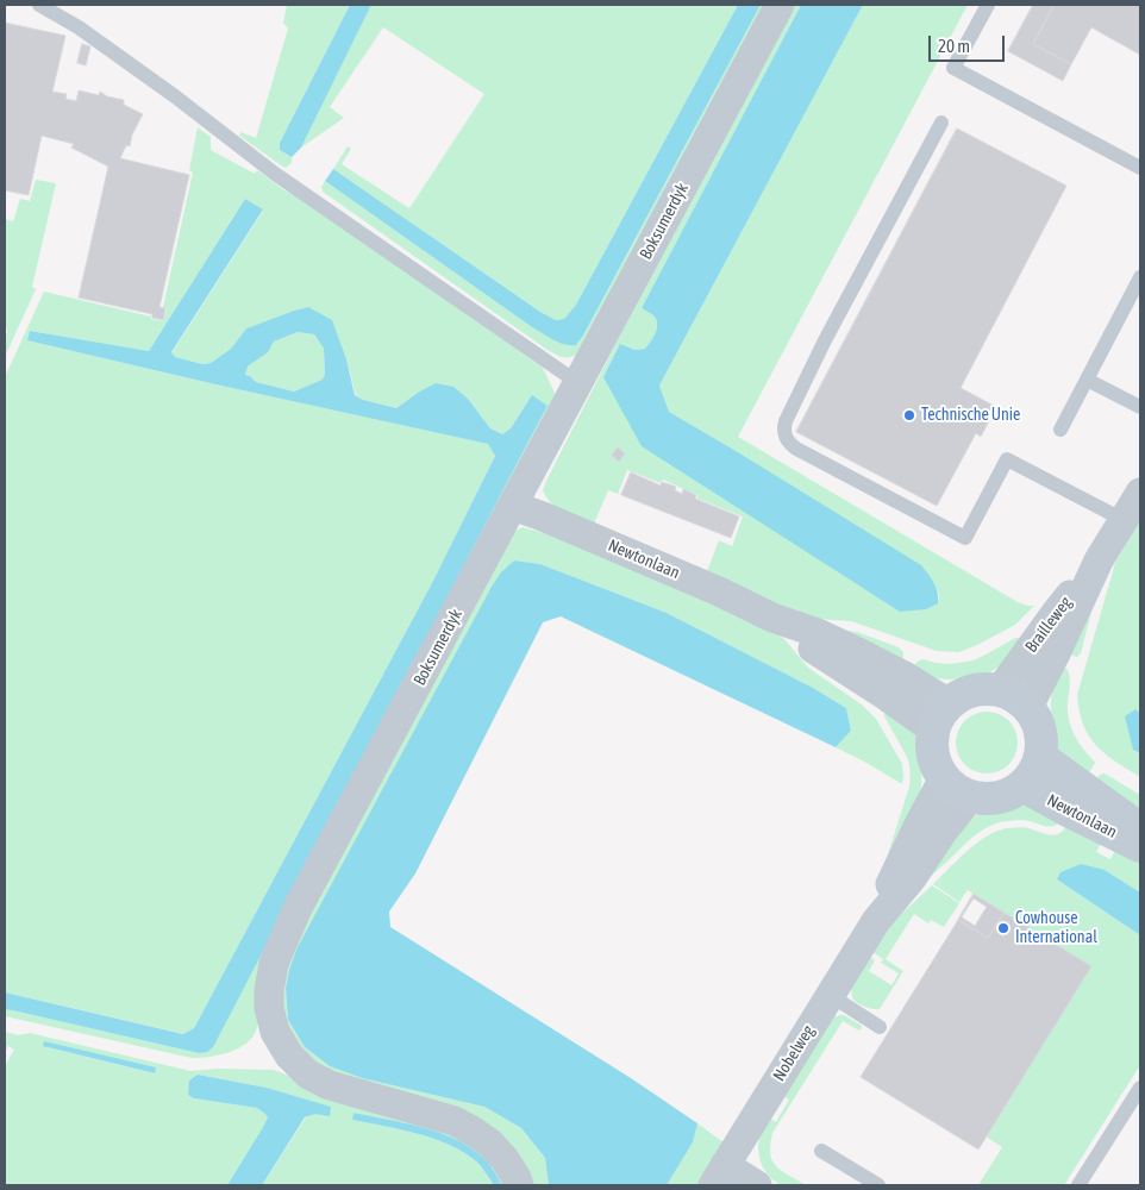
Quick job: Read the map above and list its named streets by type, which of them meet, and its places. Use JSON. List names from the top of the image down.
{
  "streets": {
    "street": [
      "Boksumerdyk",
      "Newtonlaan",
      "Brailleweg",
      "Nobelweg"
    ]
  },
  "crossings": [
    ["Boksumerdyk", "Newtonlaan"],
    ["Newtonlaan", "Brailleweg"],
    ["Newtonlaan", "Nobelweg"],
    ["Brailleweg", "Nobelweg"]
  ],
  "places": ["Technische Unie", "Cowhouse International"],
  "scale_bar": "20 m"
}
